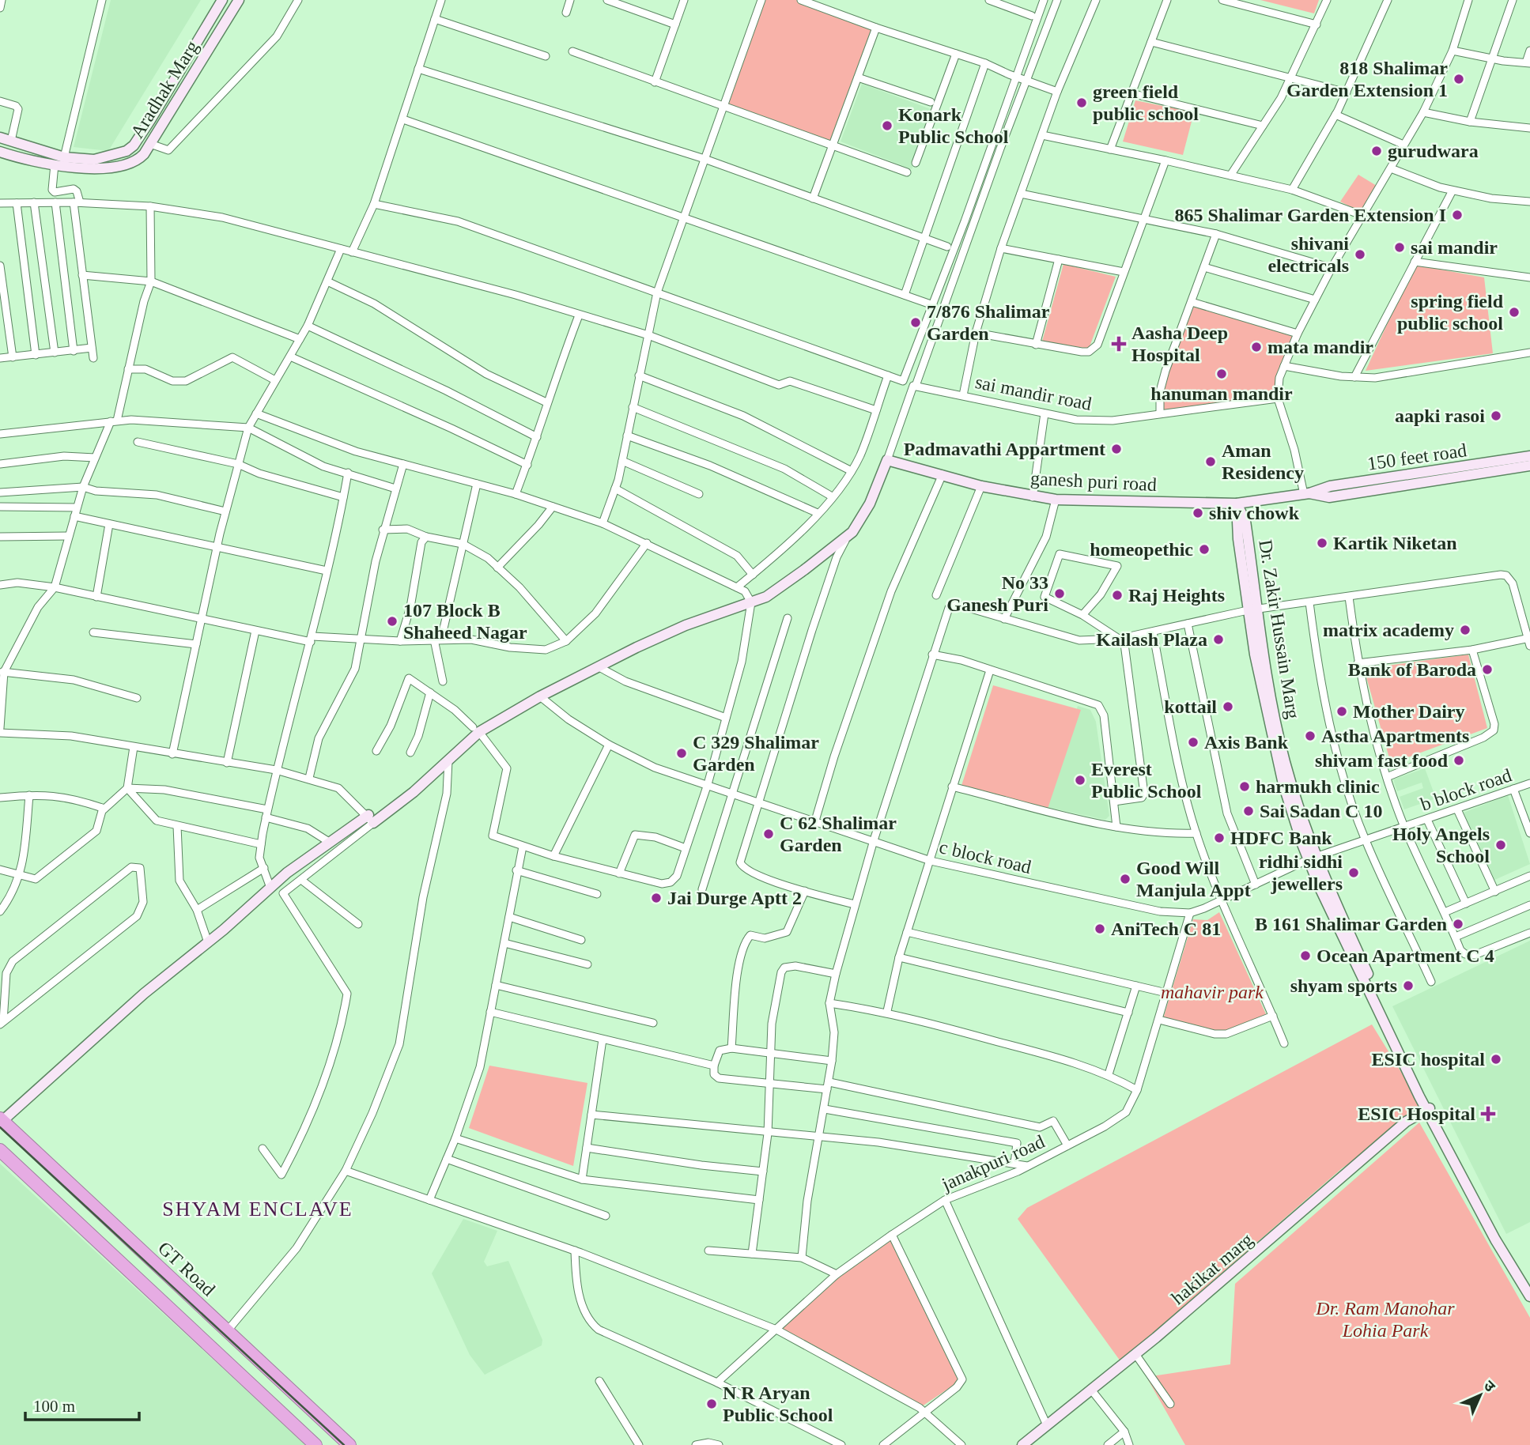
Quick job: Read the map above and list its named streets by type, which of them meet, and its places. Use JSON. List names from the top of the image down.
{
  "streets": {
    "highway": ["GT Road"],
    "street": [
      "Aradhak Marg",
      "sai mandir road",
      "150 feet road",
      "ganesh puri road",
      "Dr. Zakir Hussain Marg",
      "b block road",
      "c block road",
      "janakpuri road",
      "hakikat marg"
    ]
  },
  "crossings": [
    ["150 feet road", "ganesh puri road"],
    ["150 feet road", "Dr. Zakir Hussain Marg"],
    ["ganesh puri road", "Dr. Zakir Hussain Marg"],
    ["Dr. Zakir Hussain Marg", "b block road"],
    ["Dr. Zakir Hussain Marg", "hakikat marg"],
    ["c block road", "janakpuri road"]
  ],
  "districts": ["SHYAM ENCLAVE"],
  "parks": ["mahavir park", "Dr. Ram Manohar Lohia Park"],
  "places": {
    "other": [
      "818 Shalimar Garden Extension 1",
      "green field public school",
      "Konark Public School",
      "gurudwara",
      "865 Shalimar Garden Extension I",
      "sai mandir",
      "shivani electricals",
      "spring field public school",
      "7/876 Shalimar Garden",
      "mata mandir",
      "hanuman mandir",
      "aapki rasoi",
      "Padmavathi Appartment",
      "Aman Residency",
      "shiv chowk",
      "Kartik Niketan",
      "homeopethic",
      "No 33 Ganesh Puri",
      "Raj Heights",
      "107 Block B Shaheed Nagar",
      "matrix academy",
      "Kailash Plaza",
      "Bank of Baroda",
      "kottail",
      "Mother Dairy",
      "Astha Apartments",
      "Axis Bank",
      "C 329 Shalimar Garden",
      "shivam fast food",
      "Everest Public School",
      "harmukh clinic",
      "Sai Sadan C 10",
      "C 62 Shalimar Garden",
      "HDFC Bank",
      "Holy Angels School",
      "ridhi sidhi jewellers",
      "Good Will Manjula Appt",
      "Jai Durge Aptt 2",
      "B 161 Shalimar Garden",
      "AniTech C 81",
      "Ocean Apartment C 4",
      "shyam sports",
      "ESIC hospital",
      "N R Aryan Public School"
    ],
    "health": ["Aasha Deep Hospital", "ESIC Hospital"]
  },
  "scale_bar": "100 m",
  "north": "top right"
}
